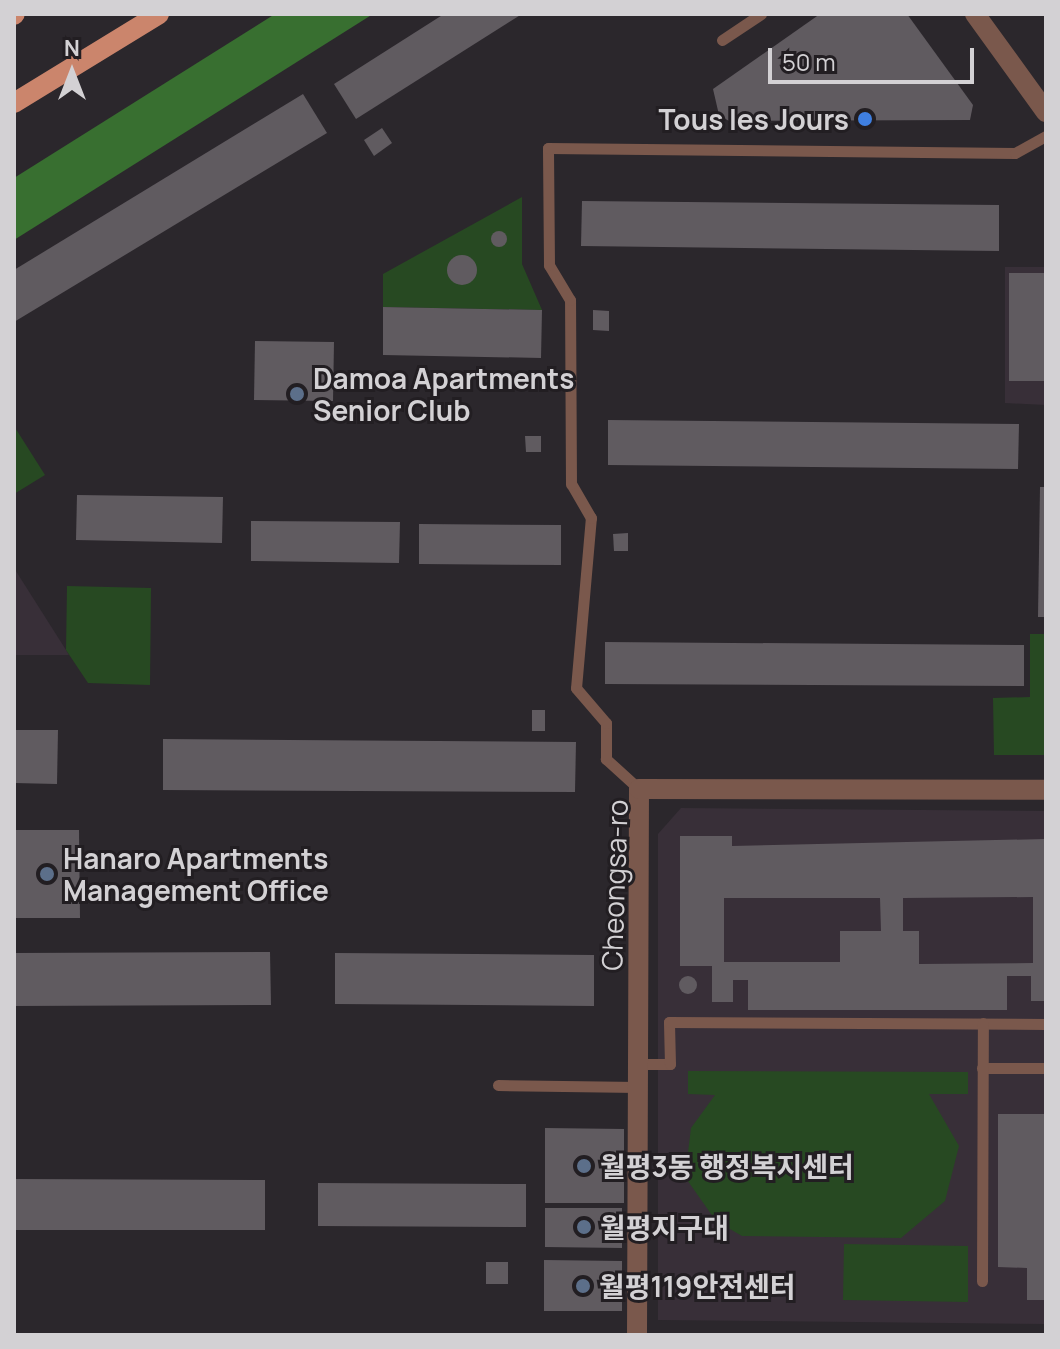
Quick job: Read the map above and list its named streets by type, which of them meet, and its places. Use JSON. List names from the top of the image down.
{
  "streets": {
    "street": ["Cheongsa-ro"]
  },
  "places": [
    "Tous les Jours",
    "Damoa Apartments Senior Club",
    "Hanaro Apartments Management Office",
    "월평3동 행정복지센터",
    "월평지구대",
    "월평119안전센터"
  ],
  "scale_bar": "50 m",
  "north": "top"
}
